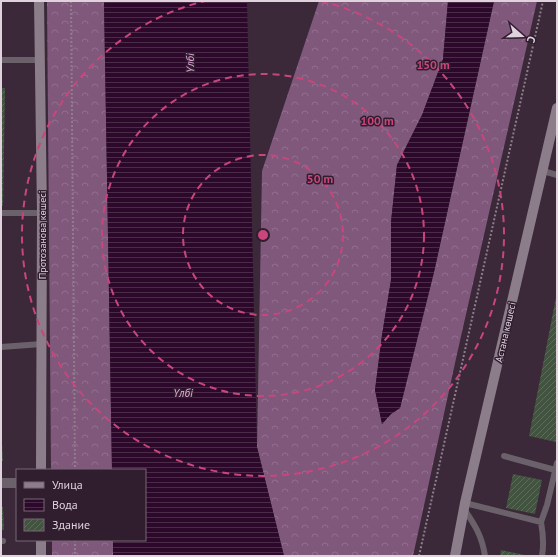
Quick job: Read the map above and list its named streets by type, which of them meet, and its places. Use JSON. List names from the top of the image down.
{
  "streets": {
    "main road": ["Протозанова көшесі", "Астана көшесі"]
  },
  "water": ["Үлбі"],
  "legend": ["Улица", "Вода", "Здание"],
  "north": "right",
  "rings": ["150 m", "100 m", "50 m"]
}
